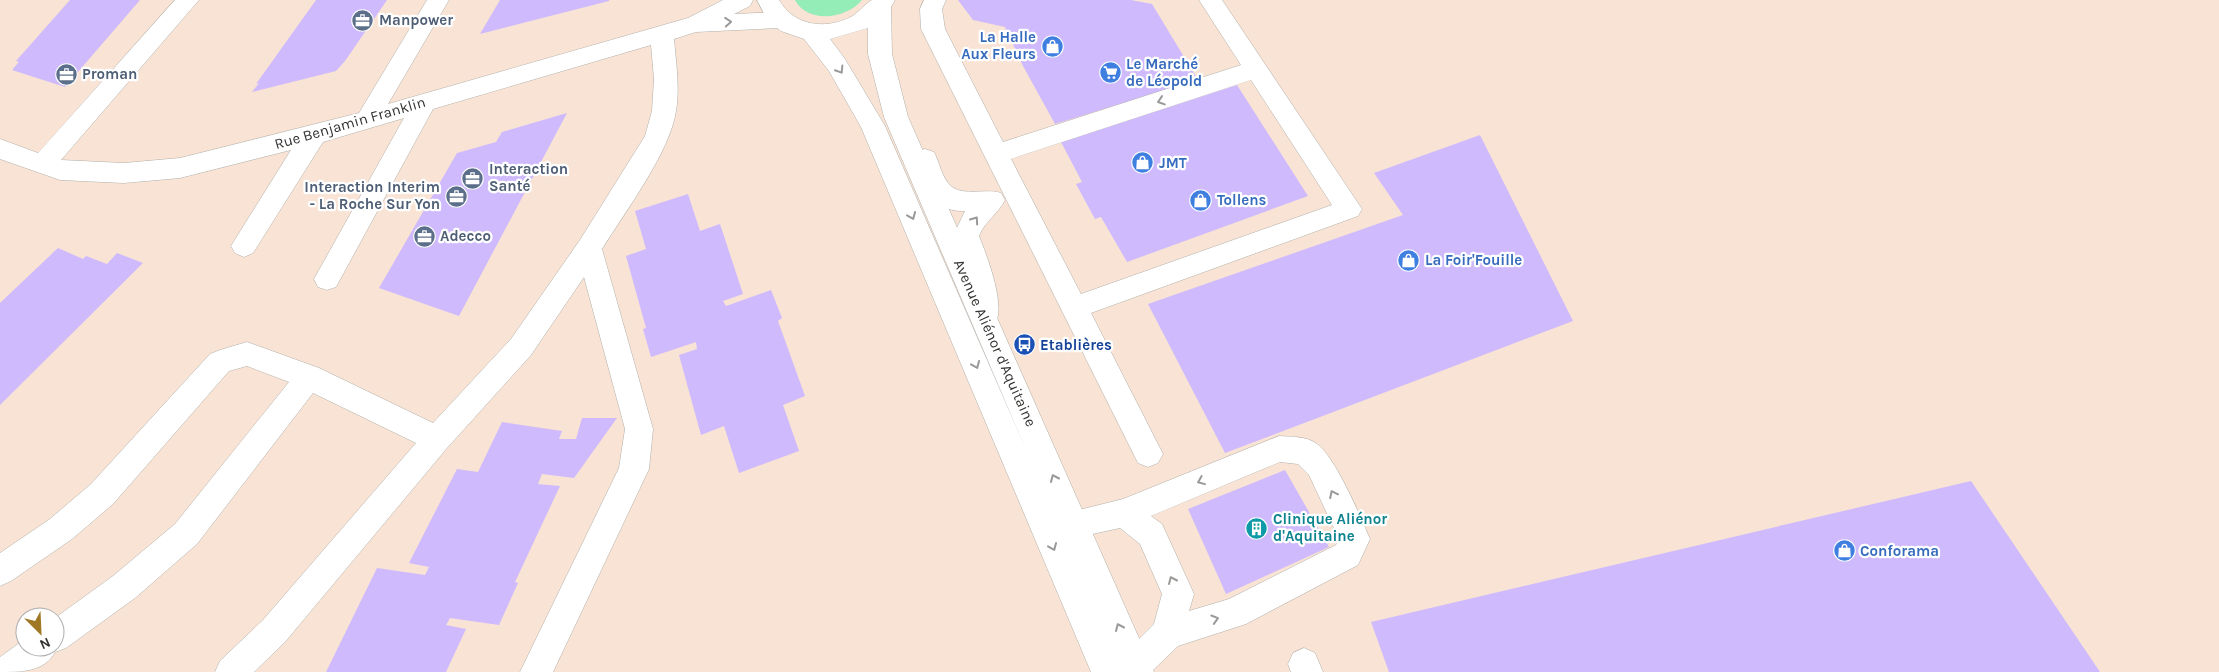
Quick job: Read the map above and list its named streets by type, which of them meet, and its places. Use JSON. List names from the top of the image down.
{
  "streets": {
    "main road": ["Rue Benjamin Franklin", "Avenue Aliénor d'Aquitaine"]
  },
  "places": {
    "office": [
      "Manpower",
      "Proman",
      "Interaction Santé",
      "Interaction Interim - La Roche Sur Yon",
      "Adecco"
    ],
    "shop": [
      "La Halle Aux Fleurs",
      "JMT",
      "Tollens",
      "La Foir'Fouille",
      "Conforama"
    ],
    "supermarket": ["Le Marché de Léopold"],
    "bus stop": ["Etablières"],
    "building": ["Clinique Aliénor d'Aquitaine"]
  },
  "north": "bottom right"
}
